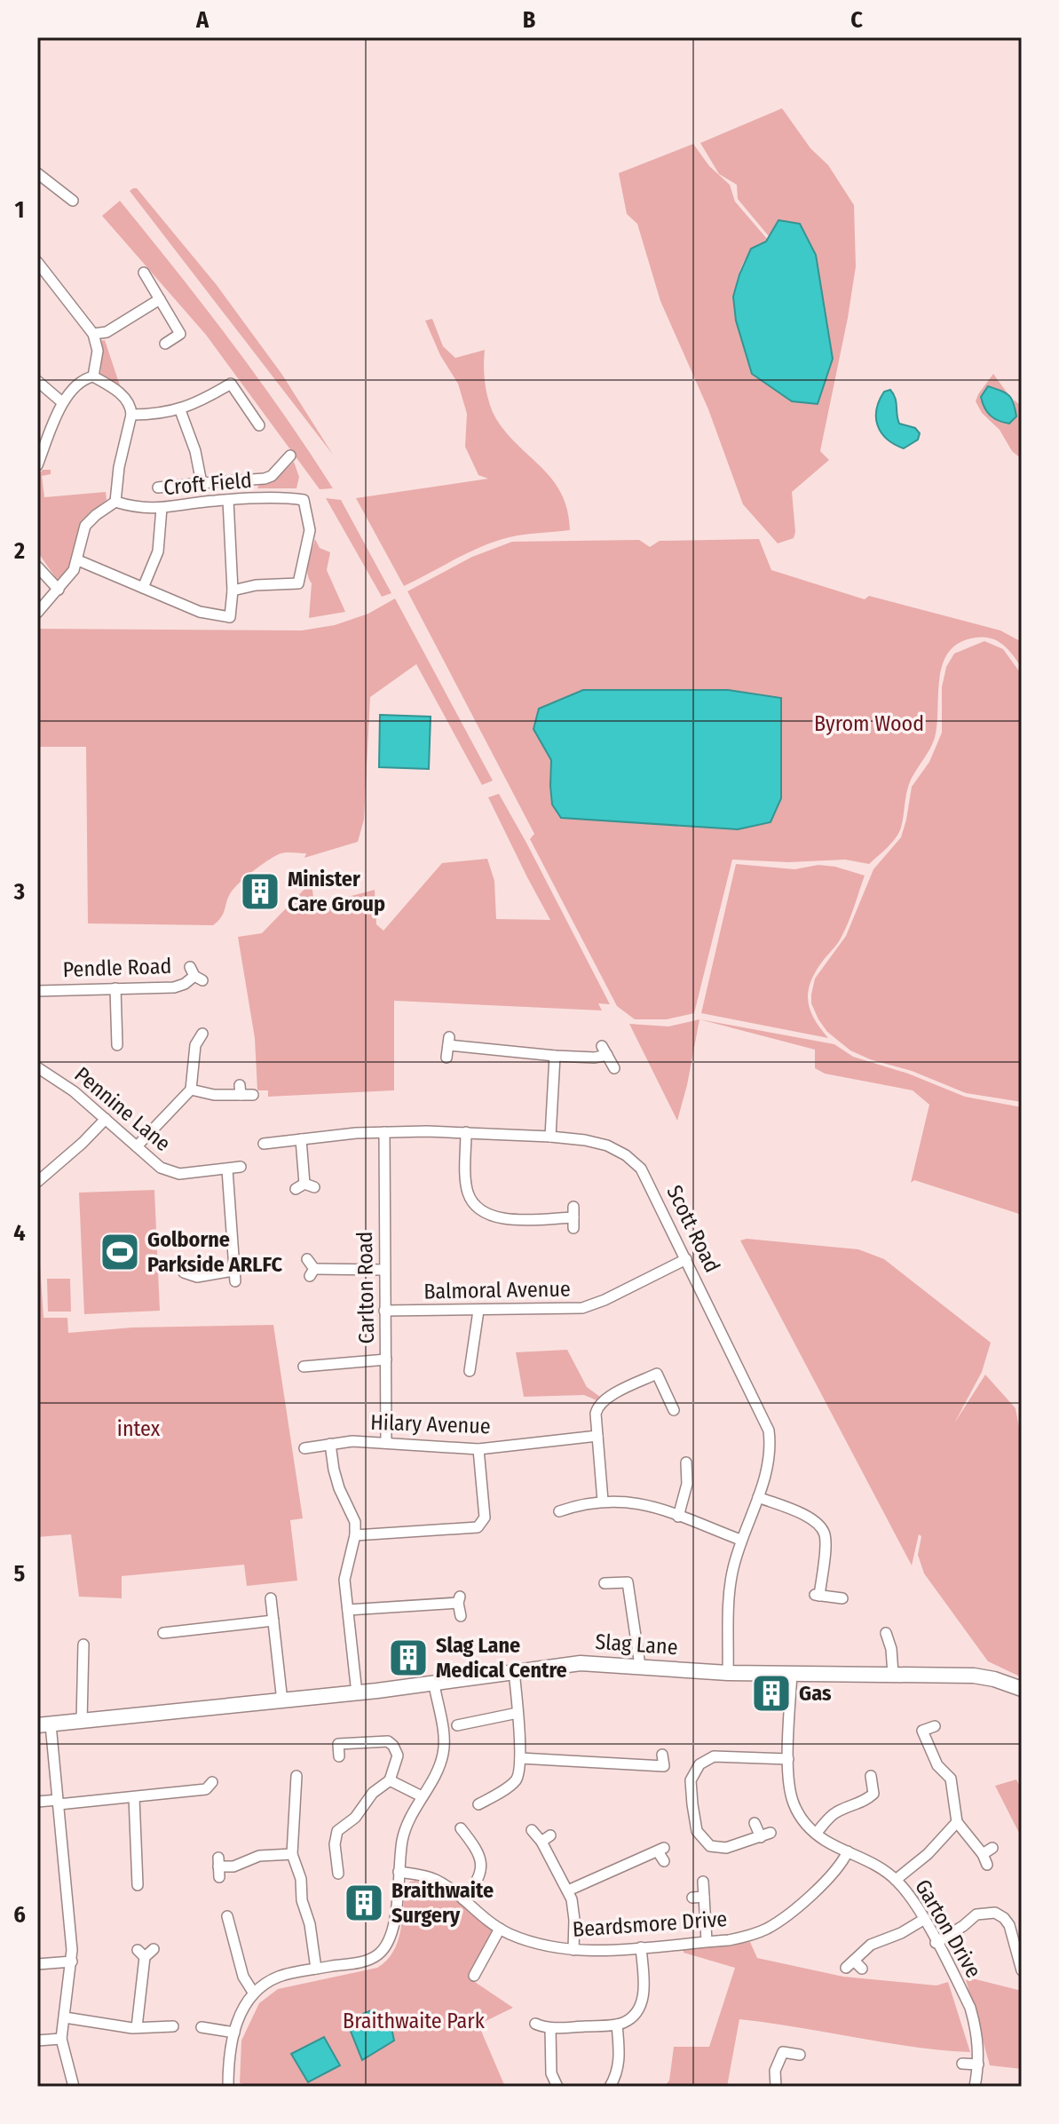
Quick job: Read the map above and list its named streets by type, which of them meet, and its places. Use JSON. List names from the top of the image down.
{
  "streets": {
    "street": [
      "Croft Field",
      "Pendle Road",
      "Pennine Lane",
      "Scott Road",
      "Carlton Road",
      "Balmoral Avenue",
      "Hilary Avenue",
      "Slag Lane",
      "Beardsmore Drive",
      "Garton Drive"
    ]
  },
  "crossings": [
    ["Scott Road", "Carlton Road"],
    ["Scott Road", "Balmoral Avenue"],
    ["Scott Road", "Slag Lane"],
    ["Carlton Road", "Balmoral Avenue"],
    ["Carlton Road", "Hilary Avenue"],
    ["Slag Lane", "Garton Drive"],
    ["Beardsmore Drive", "Garton Drive"]
  ],
  "parks": ["Byrom Wood", "intex", "Braithwaite Park"],
  "places": {
    "building": [
      "Minister Care Group",
      "Slag Lane Medical Centre",
      "Gas",
      "Braithwaite Surgery"
    ],
    "sports": ["Golborne Parkside ARLFC"]
  },
  "grid": {
    "columns": ["A", "B", "C"],
    "rows": [
      "1",
      "2",
      "3",
      "4",
      "5",
      "6"
    ]
  }
}
